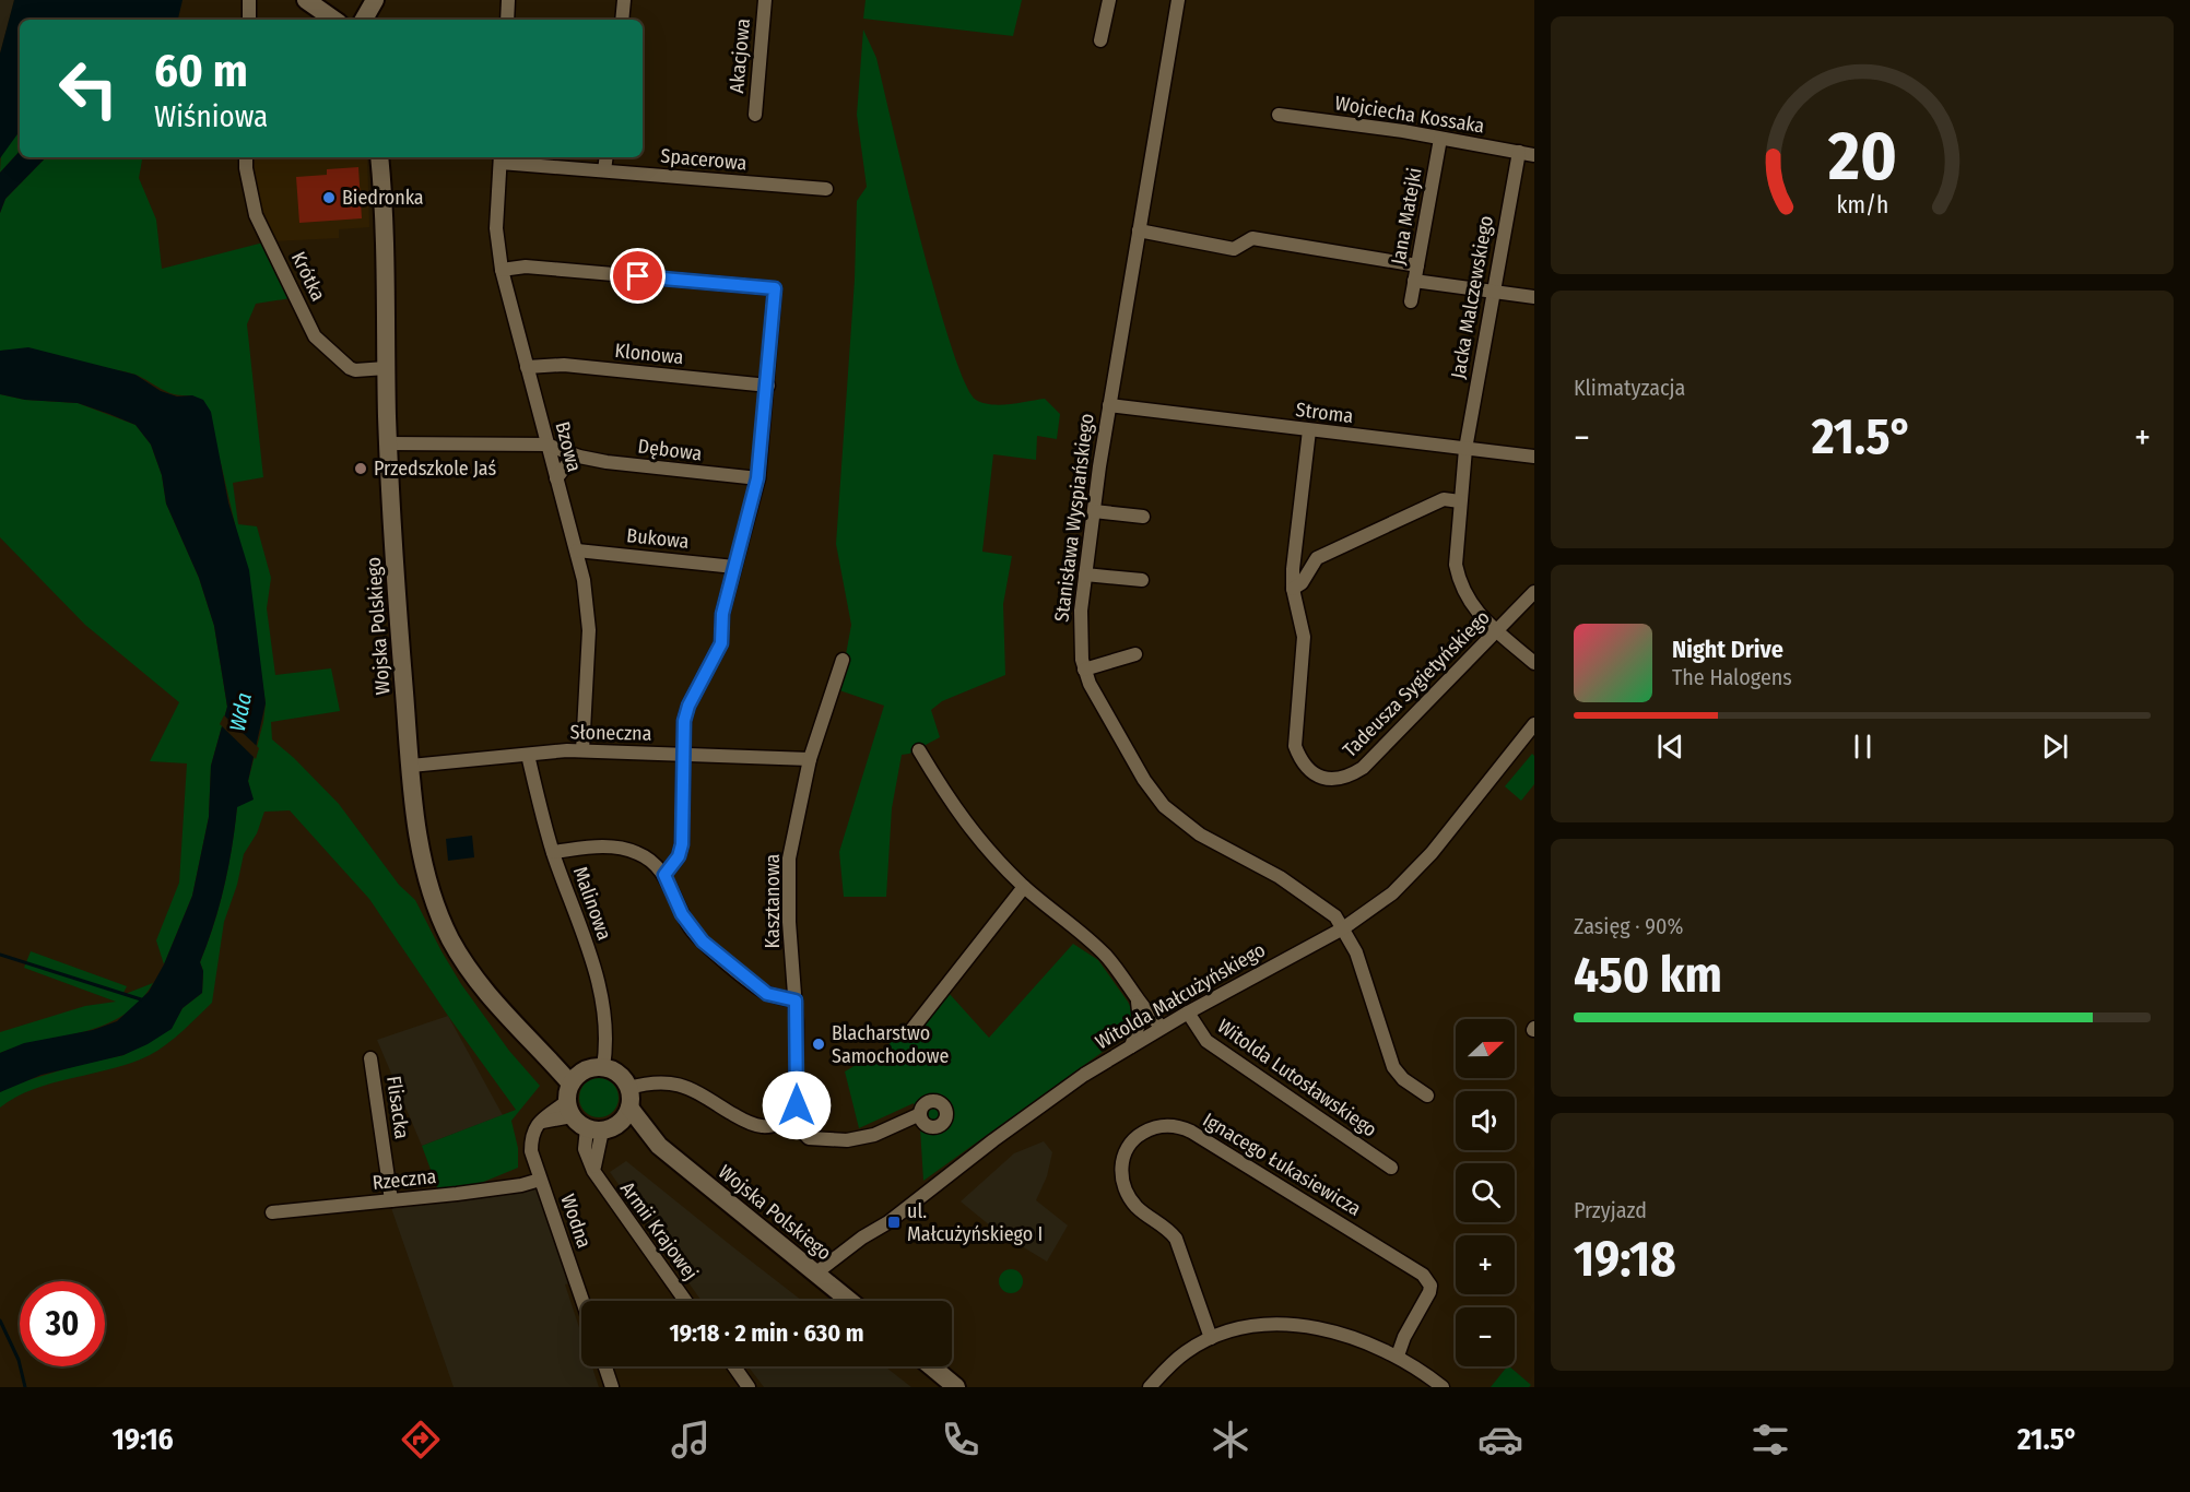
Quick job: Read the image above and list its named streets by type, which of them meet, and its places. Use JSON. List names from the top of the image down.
{
  "streets": {
    "street": [
      "Akacjowa",
      "Wojciecha Kossaka",
      "Spacerowa",
      "Jana Matejki",
      "Krótka",
      "Jacka Malczewskiego",
      "Klonowa",
      "Stroma",
      "Bzowa",
      "Dębowa",
      "Stanisława Wyspiańskiego",
      "Bukowa",
      "Wojska Polskiego",
      "Tadeusza Sygietyńskiego",
      "Słoneczna",
      "Kasztanowa",
      "Malinowa",
      "Witolda Małcużyńskiego",
      "Witolda Lutosławskiego",
      "Flisacka",
      "Ignacego Łukasiewicza",
      "Rzeczna",
      "Wodna",
      "Armii Krajowej"
    ]
  },
  "crossings": [
    ["Wojciecha Kossaka", "Jana Matejki"],
    ["Wojciecha Kossaka", "Jacka Malczewskiego"],
    ["Spacerowa", "Bzowa"],
    ["Krótka", "Wojska Polskiego"],
    ["Jacka Malczewskiego", "Stroma"],
    ["Jacka Malczewskiego", "Tadeusza Sygietyńskiego"],
    ["Klonowa", "Bzowa"],
    ["Stroma", "Stanisława Wyspiańskiego"],
    ["Stroma", "Tadeusza Sygietyńskiego"],
    ["Bzowa", "Dębowa"],
    ["Bzowa", "Bukowa"],
    ["Bzowa", "Słoneczna"],
    ["Dębowa", "Wojska Polskiego"],
    ["Stanisława Wyspiańskiego", "Witolda Małcużyńskiego"],
    ["Wojska Polskiego", "Słoneczna"],
    ["Wojska Polskiego", "Witolda Małcużyńskiego"],
    ["Wojska Polskiego", "Wodna"],
    ["Wojska Polskiego", "Armii Krajowej"],
    ["Słoneczna", "Kasztanowa"],
    ["Słoneczna", "Malinowa"],
    ["Witolda Małcużyńskiego", "Witolda Lutosławskiego"],
    ["Flisacka", "Rzeczna"],
    ["Rzeczna", "Wodna"]
  ],
  "water": ["Wda"],
  "places": {
    "other": ["Biedronka", "Przedszkole Jaś", "Blacharstwo Samochodowe"],
    "transit": ["ul. Małcużyńskiego I"]
  },
  "north": "right",
  "page": {
    "turn": ["60 m", "Wiśniowa"],
    "tile": [
      "Klimatyzacja",
      ["Zasięg · 90%", "450 km"],
      ["Przyjazd", "19:18"]
    ],
    "heat": ["−", "21.5°", "+"],
    "song": ["Night Drive", "The Halogens"],
    "map_buttons": ["+", "−"],
    "limit": "30",
    "trip": "19:18 · 2 min · 630 m",
    "tabs": ["19:16", "21.5°"],
    "gauge": ["20", "km/h"]
  }
}
